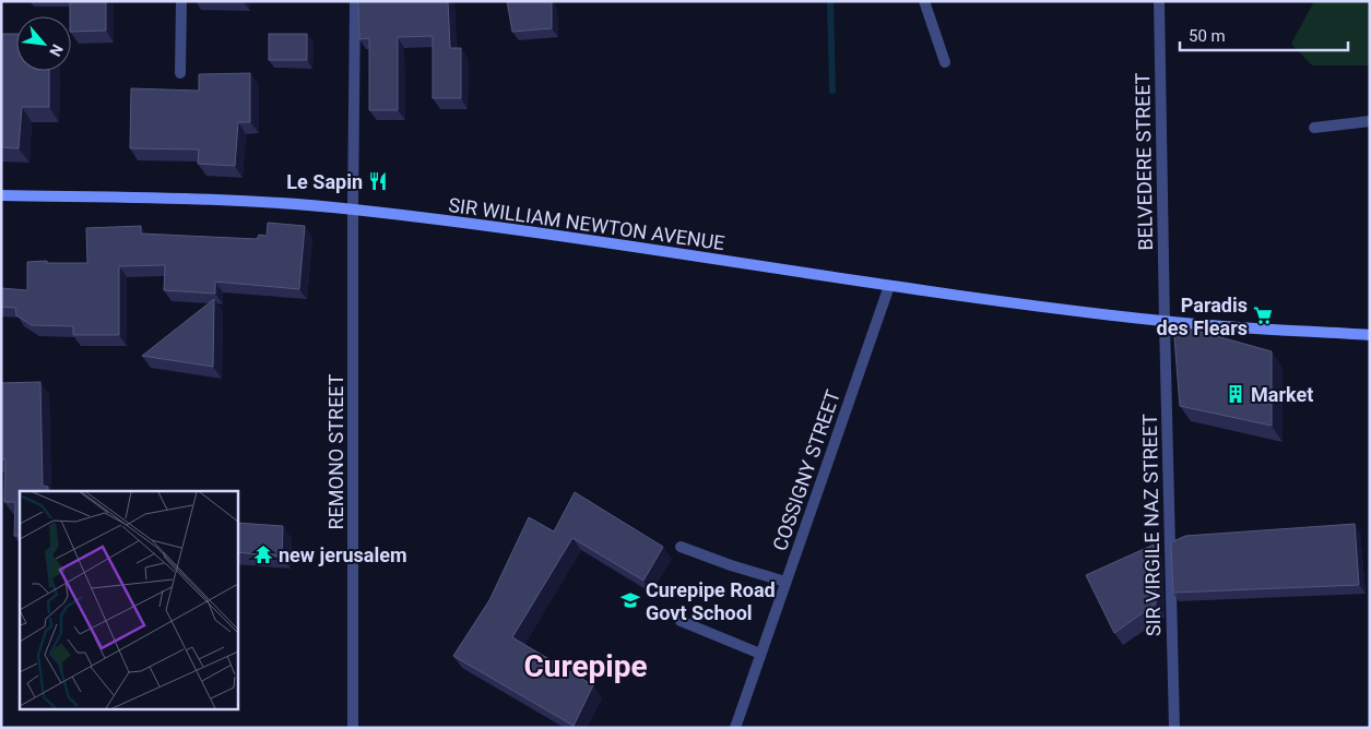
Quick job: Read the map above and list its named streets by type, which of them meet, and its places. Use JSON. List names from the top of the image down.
{
  "streets": {
    "street": [
      "BELVEDERE STREET",
      "SIR WILLIAM NEWTON AVENUE",
      "REMONO STREET",
      "COSSIGNY STREET",
      "SIR VIRGILE NAZ STREET"
    ]
  },
  "crossings": [
    ["BELVEDERE STREET", "SIR WILLIAM NEWTON AVENUE"],
    ["BELVEDERE STREET", "SIR VIRGILE NAZ STREET"],
    ["SIR WILLIAM NEWTON AVENUE", "REMONO STREET"],
    ["SIR WILLIAM NEWTON AVENUE", "COSSIGNY STREET"],
    ["SIR WILLIAM NEWTON AVENUE", "SIR VIRGILE NAZ STREET"]
  ],
  "districts": ["Curepipe"],
  "places": {
    "restaurant": ["Le Sapin"],
    "supermarket": ["Paradis des Flears"],
    "building": ["Market"],
    "temple": ["new jerusalem"],
    "school or university": ["Curepipe Road Govt School"]
  },
  "scale_bar": "50 m",
  "north": "bottom right"
}
